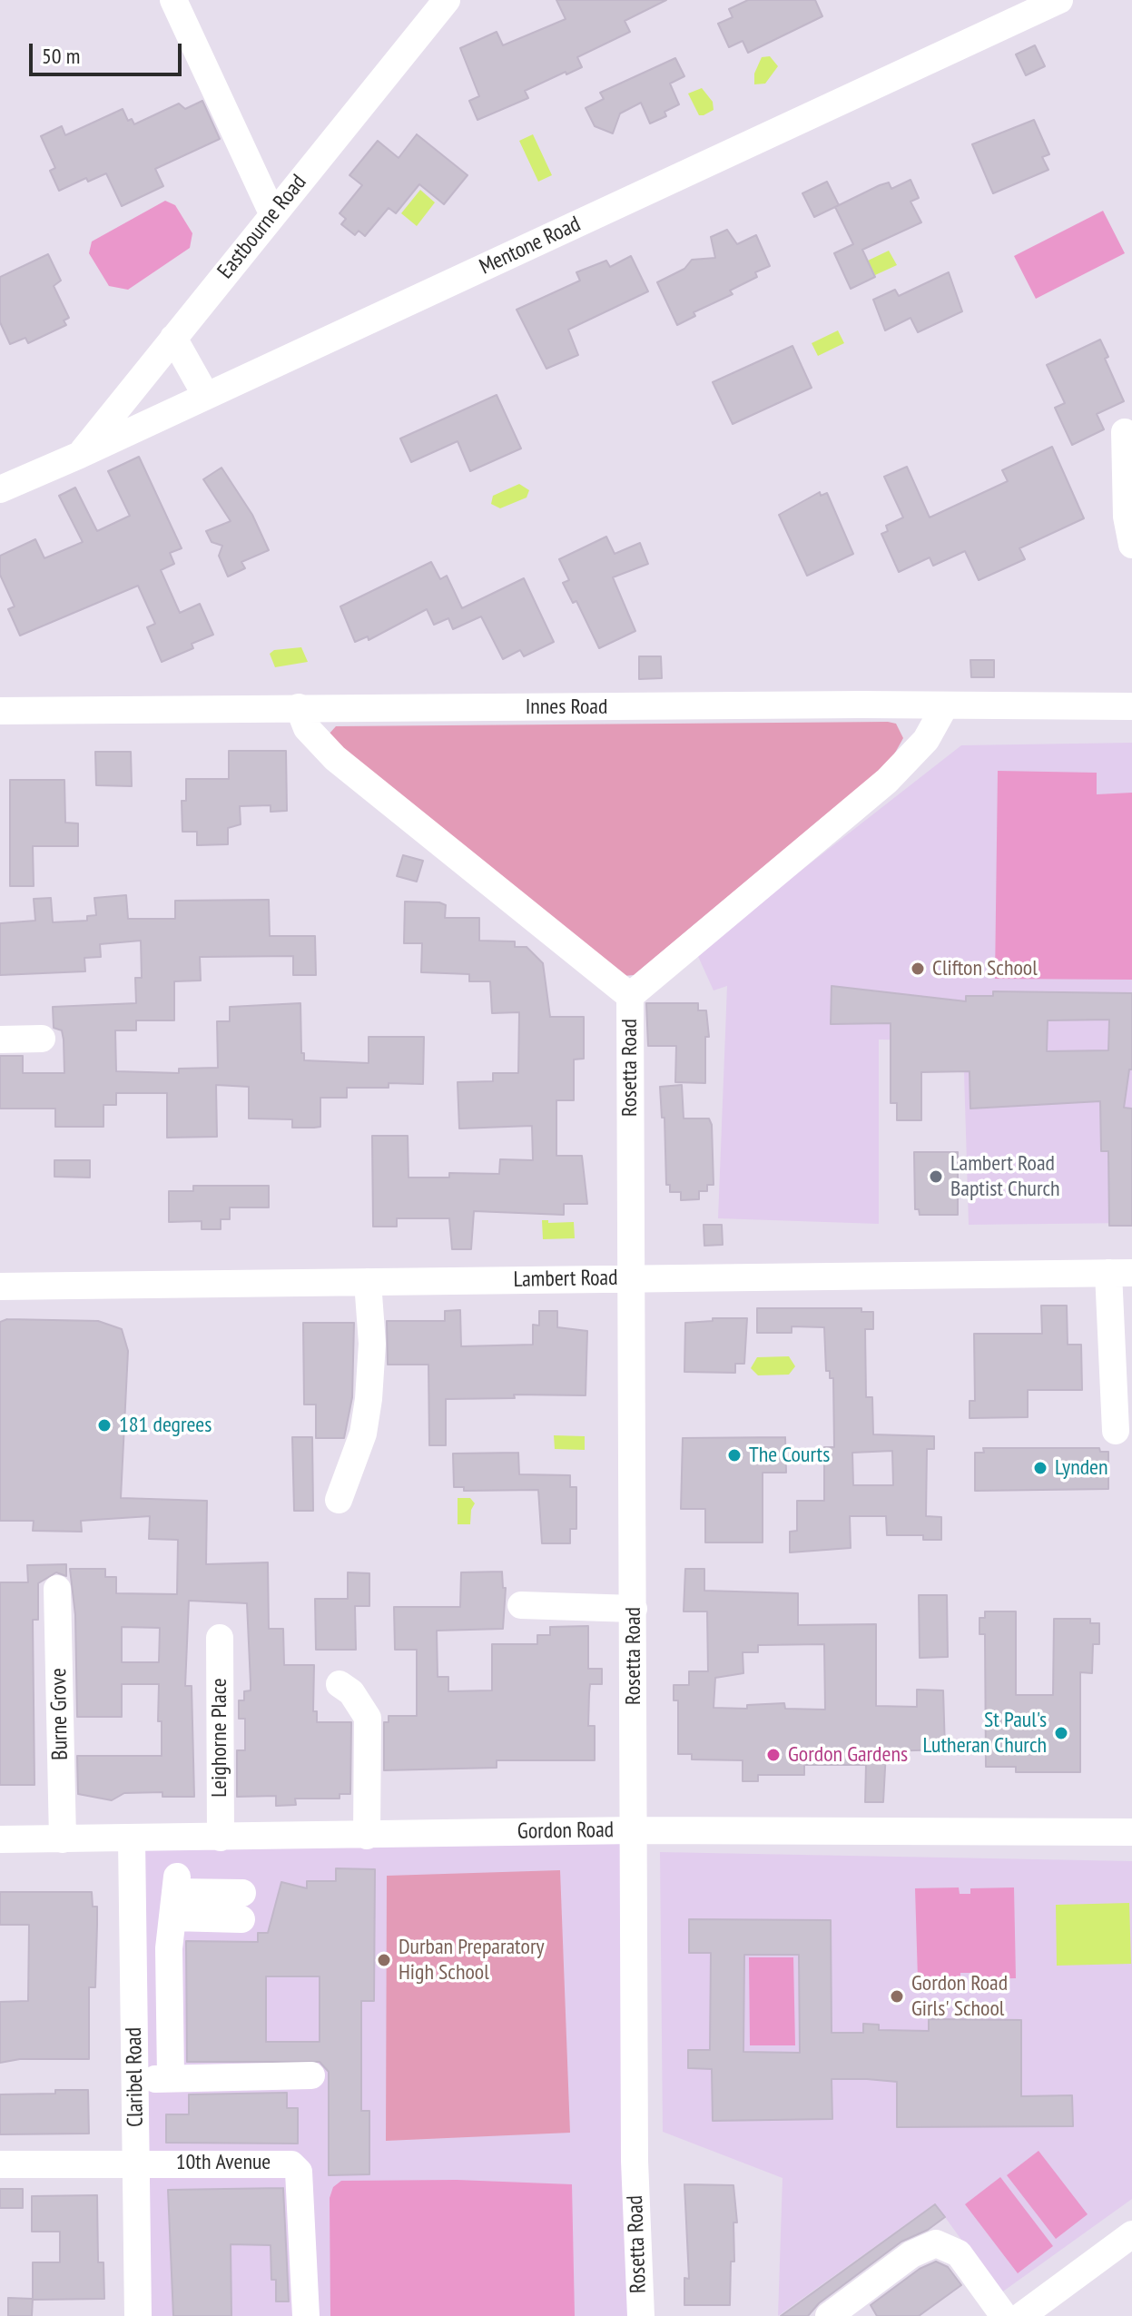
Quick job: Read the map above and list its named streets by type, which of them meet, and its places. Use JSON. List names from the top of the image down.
{
  "streets": {
    "street": [
      "Eastbourne Road",
      "Mentone Road",
      "Innes Road",
      "Rosetta Road",
      "Lambert Road",
      "Burne Grove",
      "Leighorne Place",
      "Gordon Road",
      "Claribel Road",
      "10th Avenue"
    ]
  },
  "crossings": [
    ["Eastbourne Road", "Mentone Road"],
    ["Innes Road", "Rosetta Road"],
    ["Rosetta Road", "Lambert Road"],
    ["Rosetta Road", "Gordon Road"],
    ["Burne Grove", "Gordon Road"],
    ["Leighorne Place", "Gordon Road"],
    ["Gordon Road", "Claribel Road"],
    ["Claribel Road", "10th Avenue"]
  ],
  "places": [
    "Clifton School",
    "Lambert Road Baptist Church",
    "181 degrees",
    "The Courts",
    "Lynden",
    "St Paul's Lutheran Church",
    "Gordon Gardens",
    "Durban Preparatory High School",
    "Gordon Road Girls' School"
  ],
  "scale_bar": "50 m"
}
